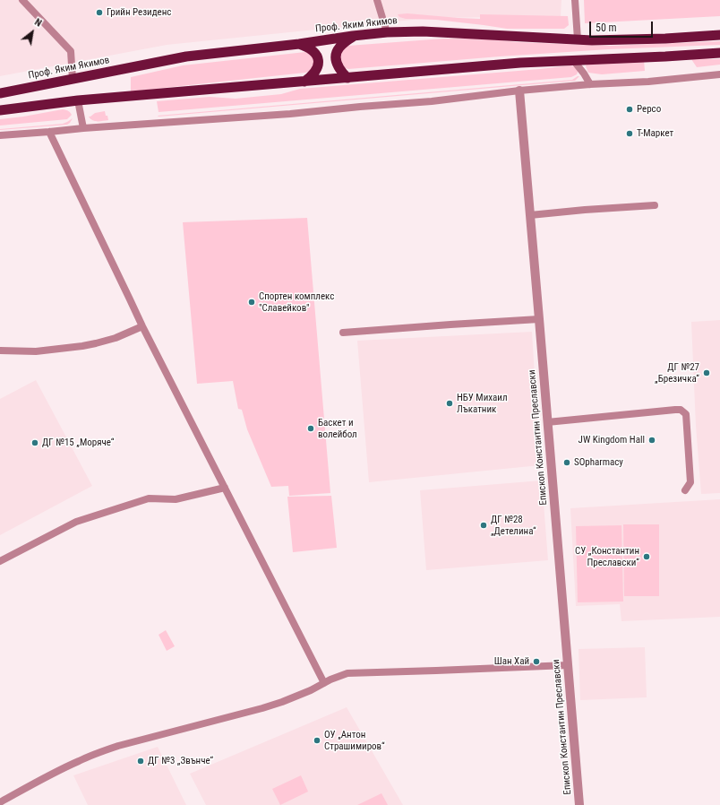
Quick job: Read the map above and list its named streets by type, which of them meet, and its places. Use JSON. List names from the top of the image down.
{
  "streets": {
    "highway": ["Проф. Яким Якимов"],
    "street": ["Епископ Константин Преславски"]
  },
  "places": [
    "Грийн Резиденс",
    "Pepco",
    "Т-Маркет",
    "Спортен комплекс \"Славейков\"",
    "ДГ №27 „Брезичка“",
    "НБУ Михаил Лъкатник",
    "Баскет и волейбол",
    "JW Kingdom Hall",
    "ДГ №15 „Моряче“",
    "SOpharmacy",
    "ДГ №28 „Детелина“",
    "СУ „Константин Преславски“",
    "Шан Хай",
    "ОУ „Антон Страшимиров“",
    "ДГ №3 „Звънче“"
  ],
  "scale_bar": "50 m",
  "north": "top right"
}
